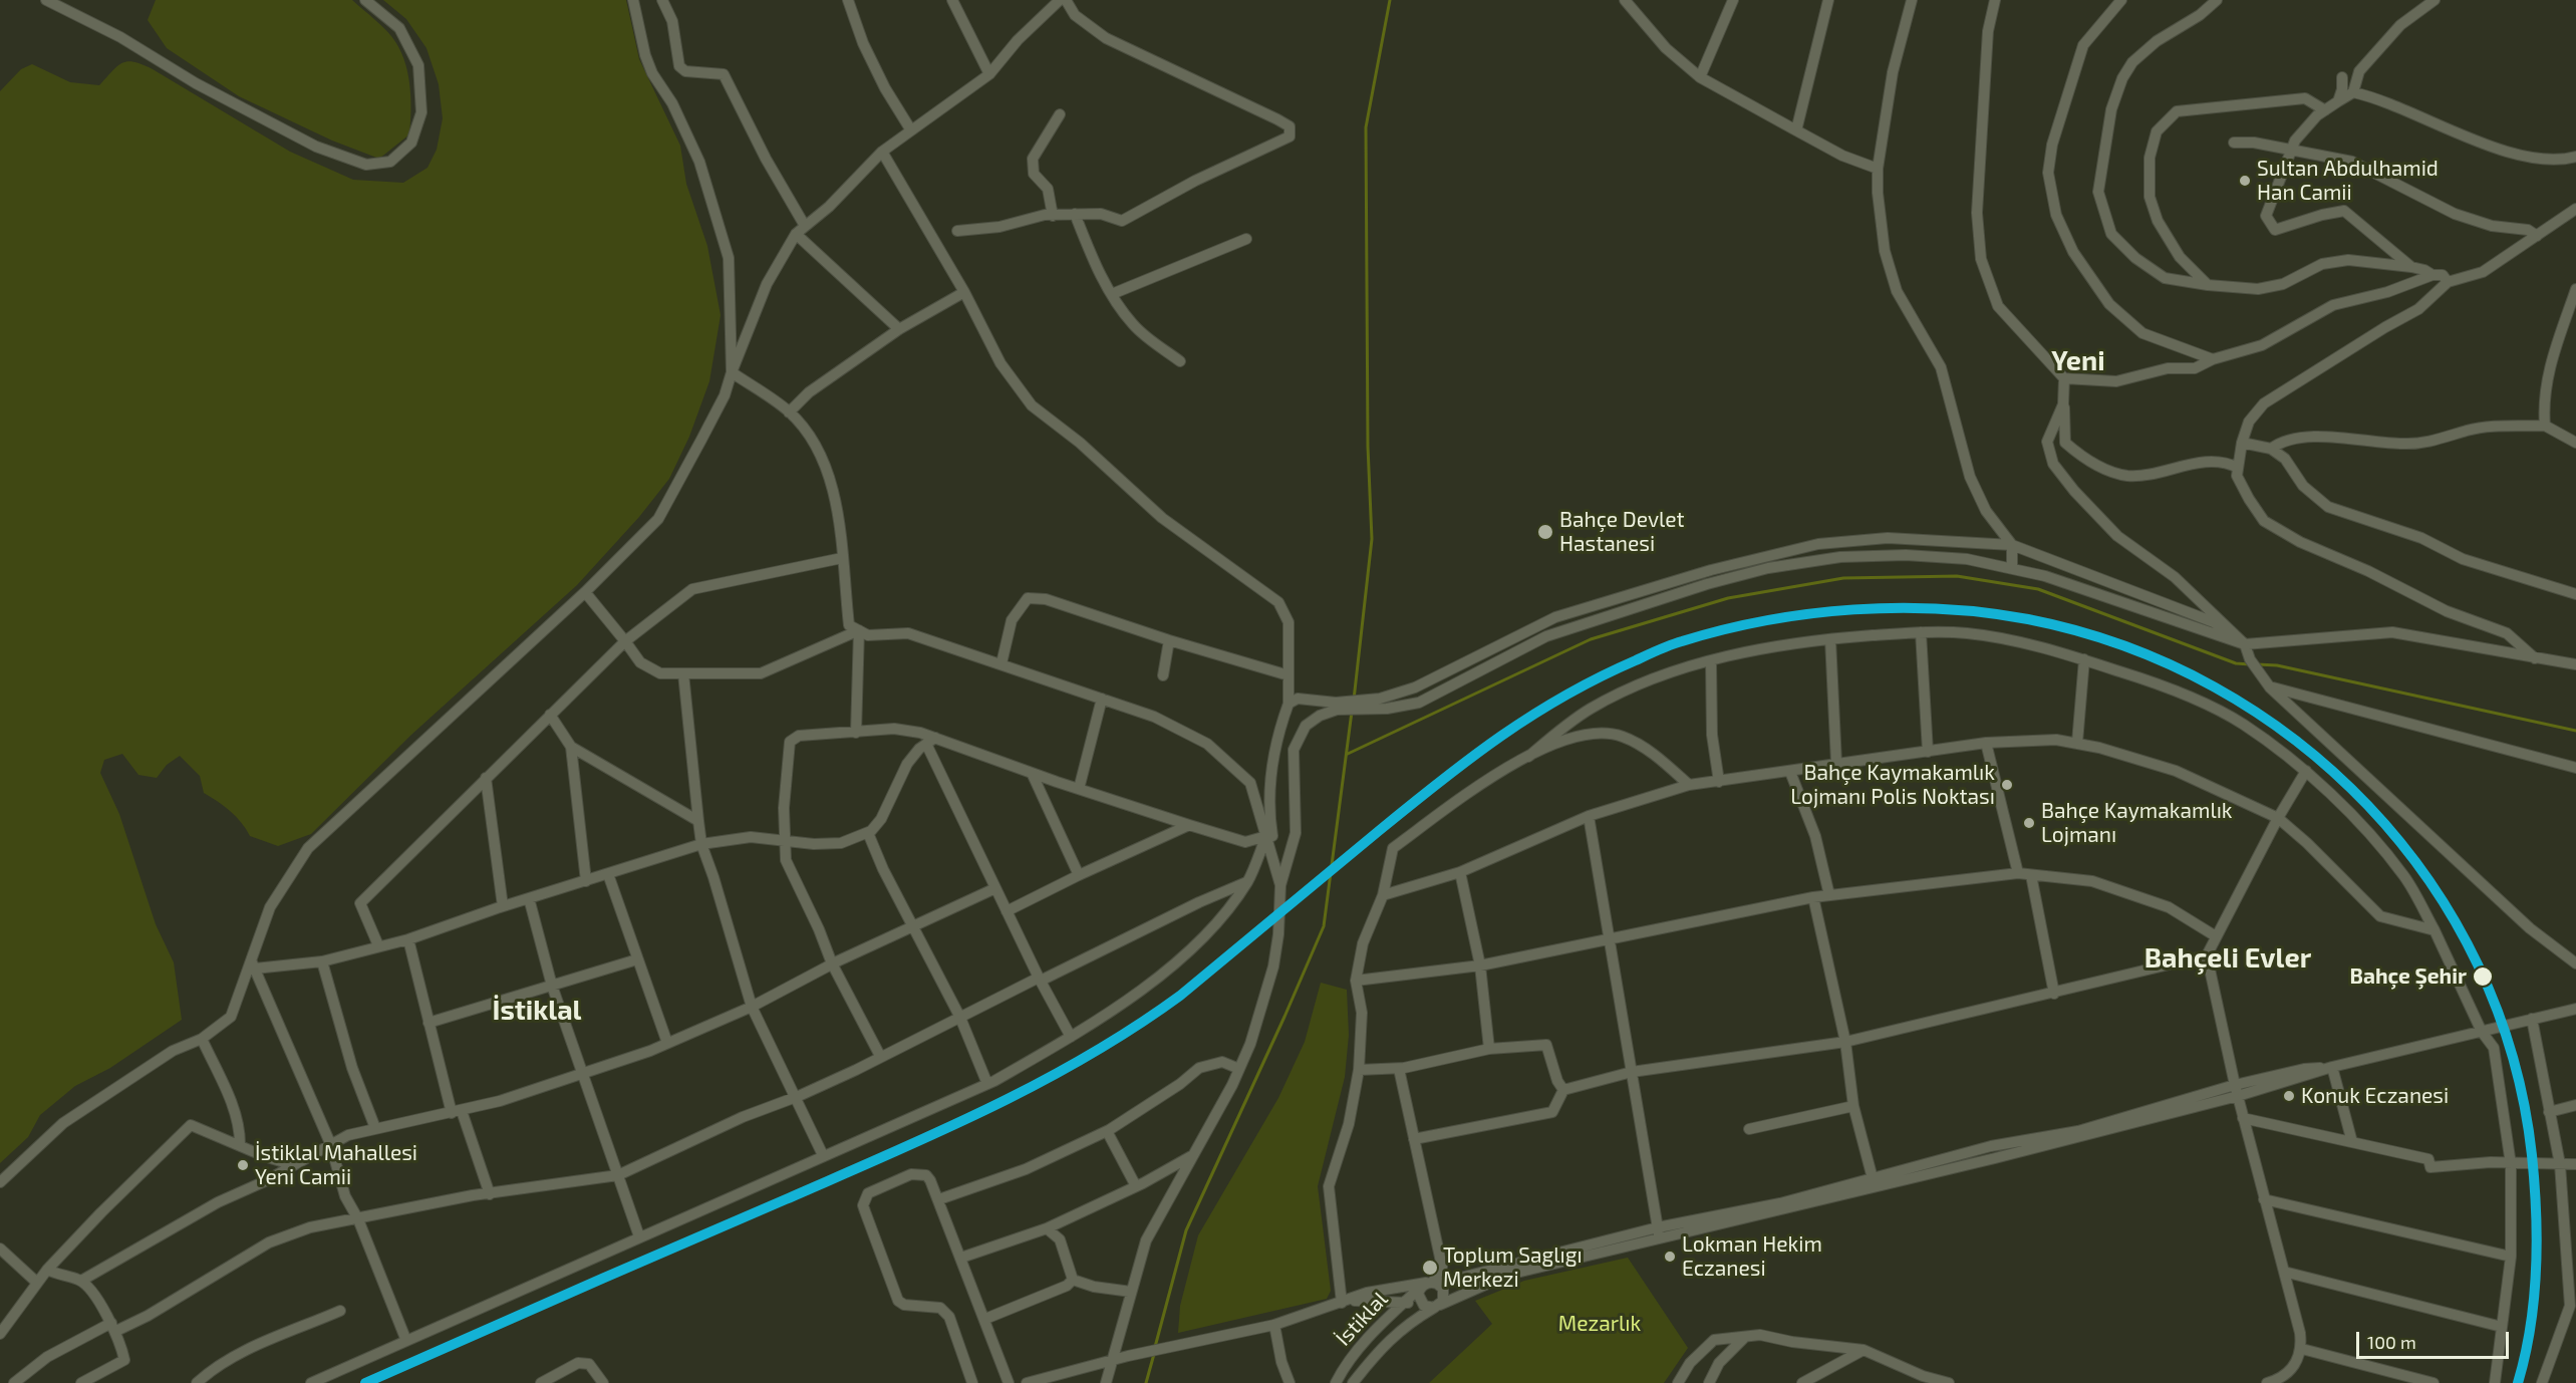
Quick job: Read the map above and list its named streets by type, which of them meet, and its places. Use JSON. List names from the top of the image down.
{
  "streets": {
    "street": ["İstiklal"]
  },
  "districts": ["Yeni", "Bahçeli Evler", "İstiklal"],
  "parks": ["Mezarlık"],
  "places": [
    "Sultan Abdulhamid Han Camii",
    "Bahçe Devlet Hastanesi",
    "Bahçe Kaymakamlık Lojmanı Polis Noktası",
    "Bahçe Kaymakamlık Lojmanı",
    "Bahçe Şehir",
    "Konuk Eczanesi",
    "İstiklal Mahallesi Yeni Camii",
    "Lokman Hekim Eczanesi",
    "Toplum Saglıgı Merkezi"
  ],
  "scale_bar": "100 m"
}
